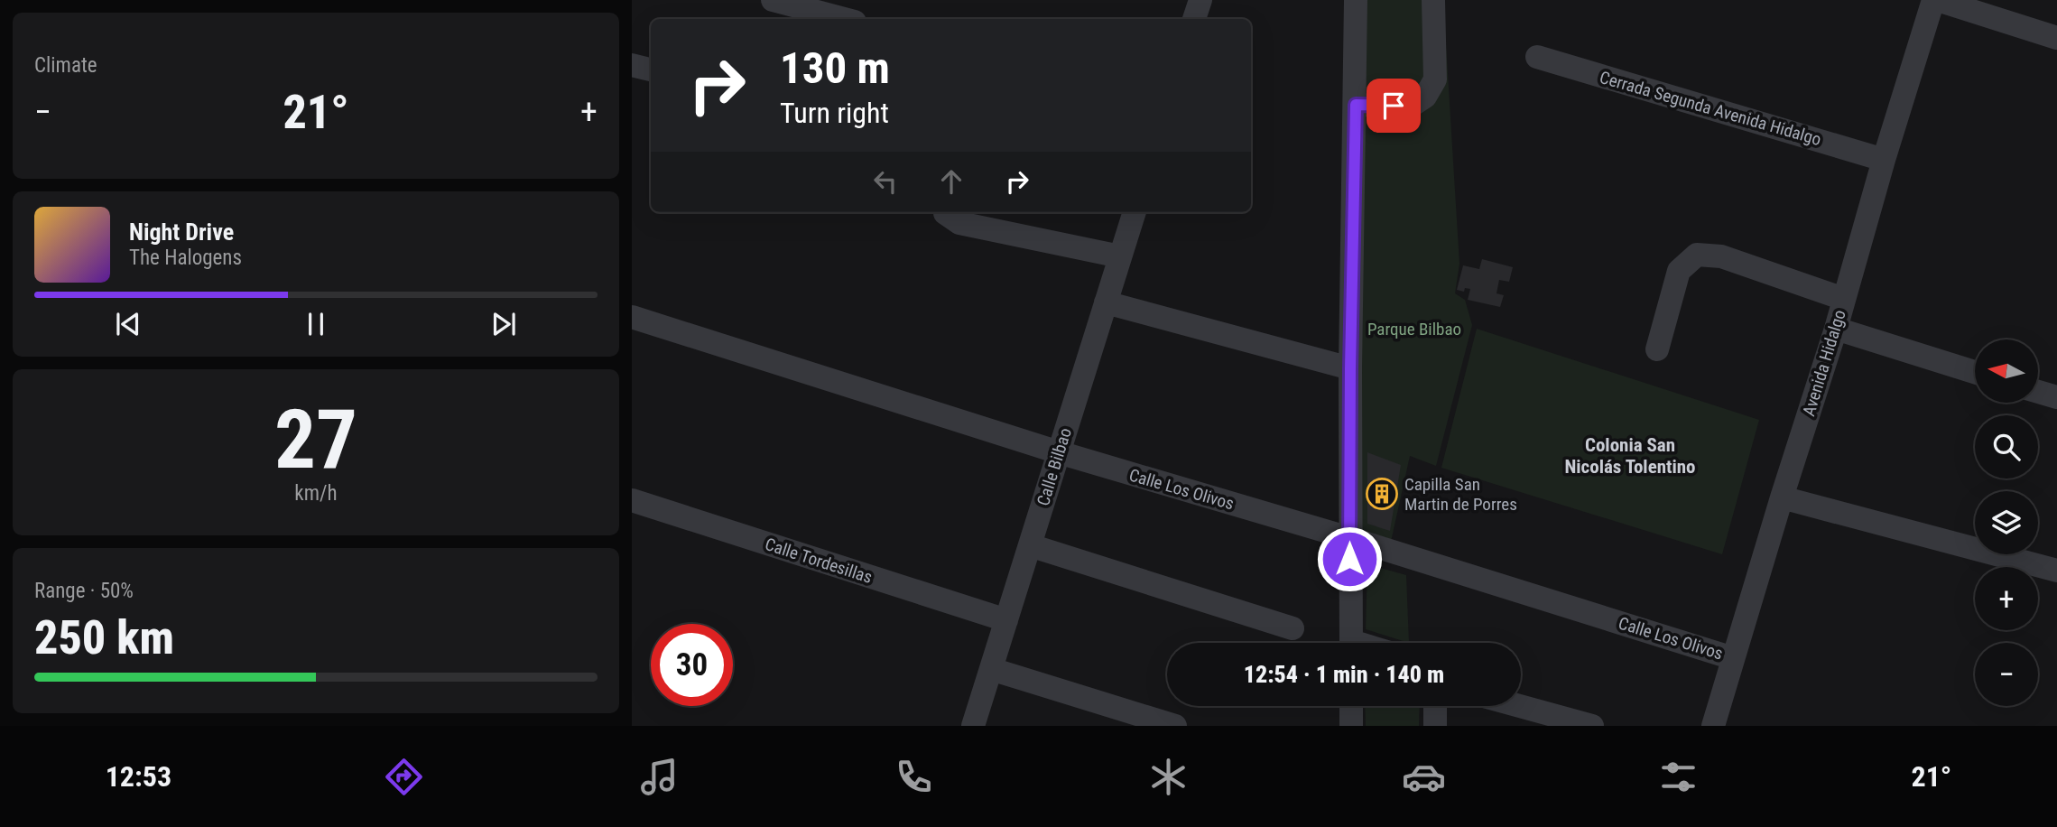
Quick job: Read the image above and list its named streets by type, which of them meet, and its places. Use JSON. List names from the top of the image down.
{
  "streets": {
    "street": [
      "Cerrada Segunda Avenida Hidalgo",
      "Avenida Hidalgo",
      "Calle Bilbao",
      "Calle Los Olivos",
      "Calle Tordesillas"
    ]
  },
  "crossings": [
    ["Cerrada Segunda Avenida Hidalgo", "Avenida Hidalgo"],
    ["Avenida Hidalgo", "Calle Los Olivos"],
    ["Calle Bilbao", "Calle Los Olivos"],
    ["Calle Bilbao", "Calle Tordesillas"]
  ],
  "districts": ["Colonia San Nicolás Tolentino"],
  "parks": ["Parque Bilbao"],
  "places": {
    "building": ["Capilla San Martin de Porres"]
  },
  "north": "left",
  "page": {
    "tile": [
      "Climate",
      ["27", "km/h"],
      ["Range · 50%", "250 km"]
    ],
    "turn": ["130 m", "Turn right"],
    "heat": ["−", "21°", "+"],
    "song": ["Night Drive", "The Halogens"],
    "map_buttons": ["+", "−"],
    "limit": "30",
    "trip": "12:54 · 1 min · 140 m",
    "tabs": ["12:53", "21°"]
  }
}
